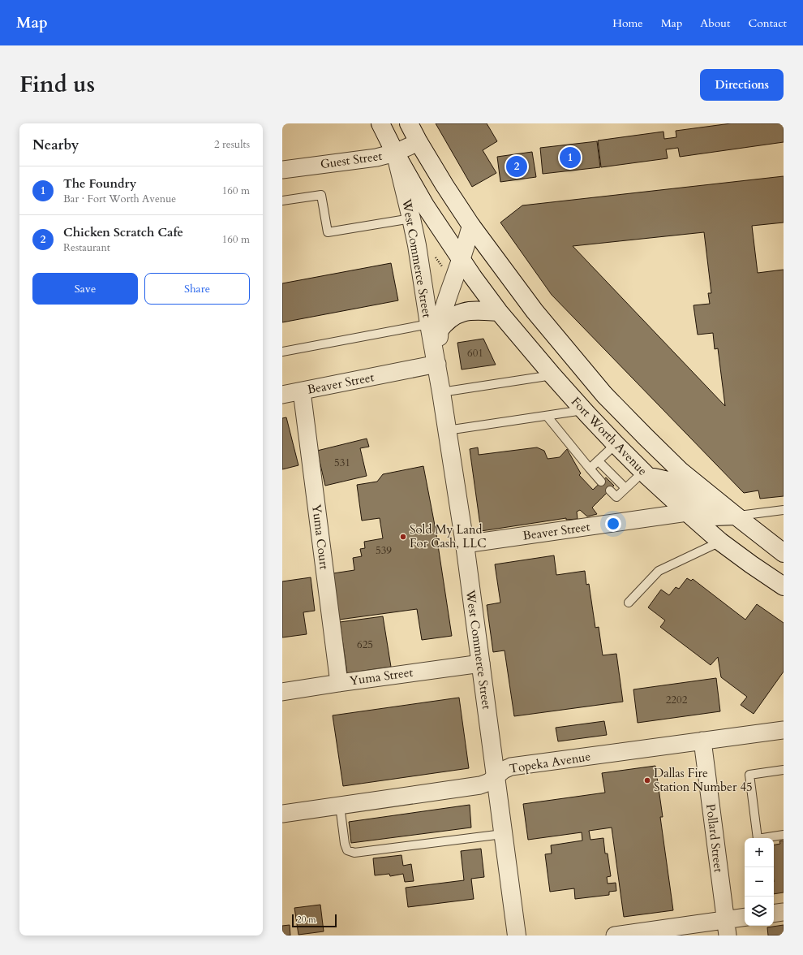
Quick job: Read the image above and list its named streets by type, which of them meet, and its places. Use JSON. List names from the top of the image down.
{
  "streets": {
    "main road": ["West Commerce Street", "Fort Worth Avenue"],
    "street": [
      "Guest Street",
      "Beaver Street",
      "Yuma Court",
      "Yuma Street",
      "Topeka Avenue",
      "Pollard Street"
    ]
  },
  "crossings": [
    ["Guest Street", "West Commerce Street"],
    ["West Commerce Street", "Beaver Street"],
    ["West Commerce Street", "Fort Worth Avenue"],
    ["West Commerce Street", "Yuma Street"],
    ["West Commerce Street", "Topeka Avenue"],
    ["Beaver Street", "Fort Worth Avenue"],
    ["Beaver Street", "Yuma Court"],
    ["Yuma Court", "Yuma Street"],
    ["Topeka Avenue", "Pollard Street"]
  ],
  "places": ["Sold My Land For Cash, LLC", "Dallas Fire Station Number 45"],
  "house_numbers": [
    "601",
    "531",
    "539",
    "625",
    "2202"
  ],
  "scale_bar": "20 m",
  "page": {
    "header": "Map",
    "nav": [
      "Home",
      "Map",
      "About",
      "Contact"
    ],
    "title": "Find us",
    "buttons": [
      "Directions",
      ["Save", "Share"]
    ],
    "heading": ["Nearby", "2 results"],
    "pins": ["1", "2"],
    "list": [
      {
        "mark": "1",
        "name": "The Foundry",
        "note": "Bar · Fort Worth Avenue",
        "value": "160 m"
      },
      {
        "mark": "2",
        "name": "Chicken Scratch Cafe",
        "note": "Restaurant",
        "value": "160 m"
      }
    ],
    "map_buttons": ["+", "−"],
    "scale": "20 m"
  }
}
